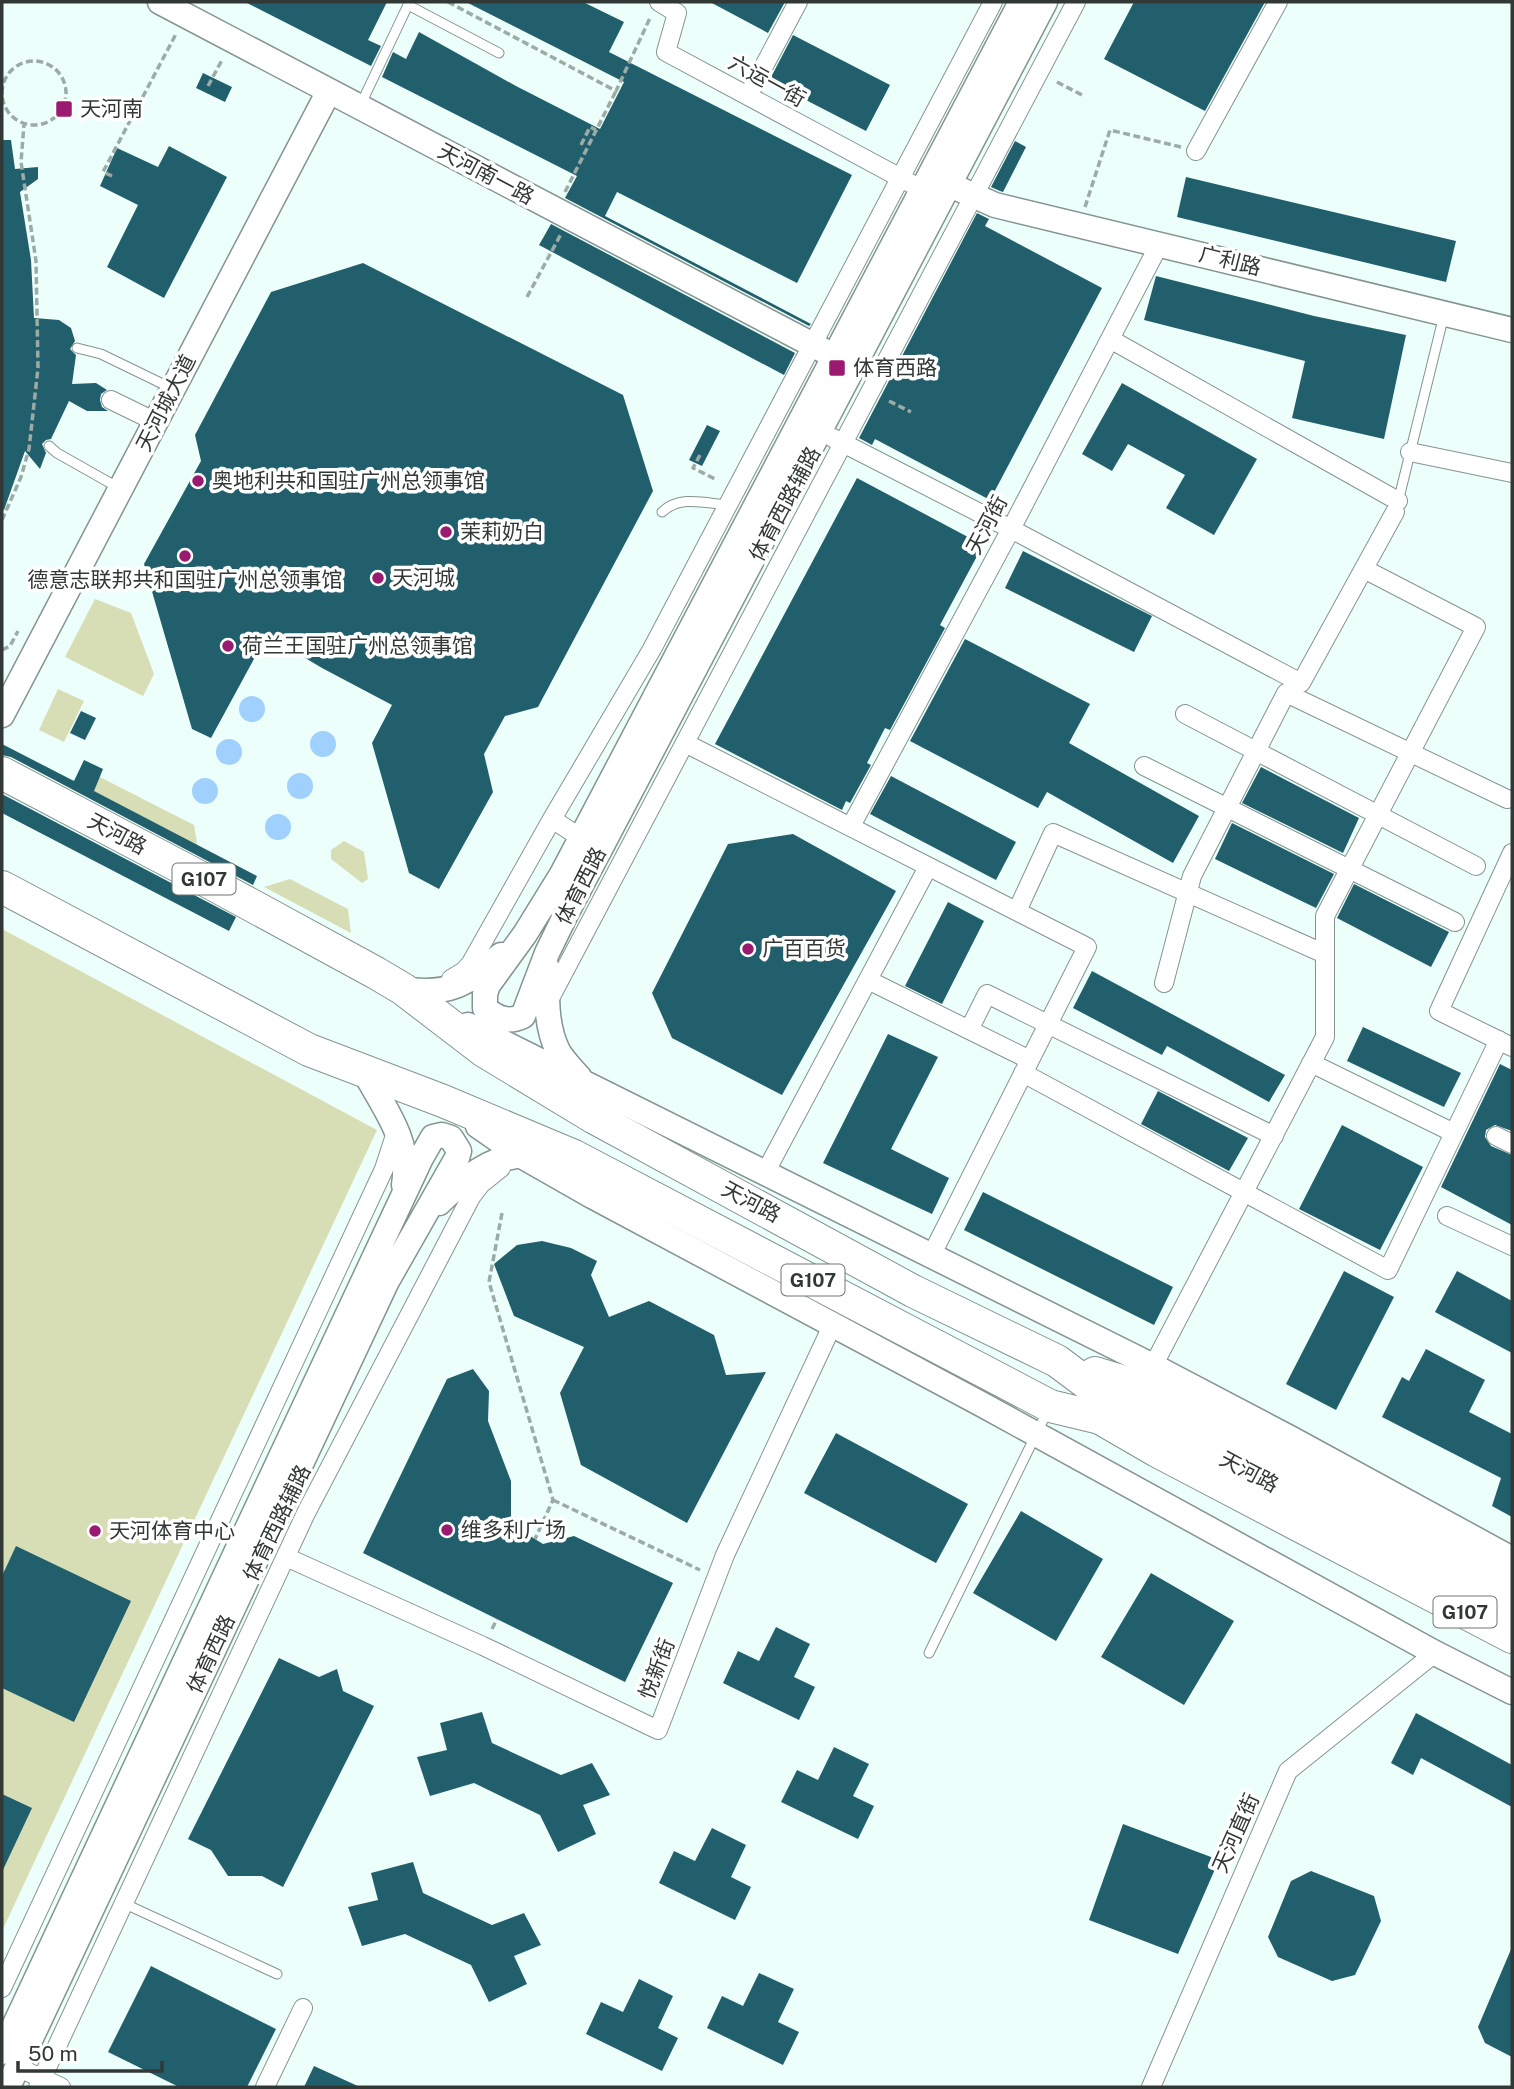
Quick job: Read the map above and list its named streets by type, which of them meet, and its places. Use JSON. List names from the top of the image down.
{
  "streets": {
    "highway": ["天河路", "G107"],
    "main road": [
      "天河南一路",
      "广利路",
      "天河城大道",
      "体育西路"
    ],
    "street": [
      "六运一街",
      "体育西路辅路",
      "天河街",
      "悦新街",
      "天河直街"
    ]
  },
  "crossings": [
    ["六运一街", "体育西路"],
    ["天河南一路", "天河城大道"],
    ["天河南一路", "体育西路"],
    ["广利路", "体育西路辅路"],
    ["广利路", "天河街"],
    ["广利路", "体育西路"],
    ["体育西路辅路", "悦新街"]
  ],
  "places": {
    "transit": ["天河南", "体育西路"],
    "other": [
      "奥地利共和国驻广州总领事馆",
      "茉莉奶白",
      "德意志联邦共和国驻广州总领事馆",
      "天河城",
      "荷兰王国驻广州总领事馆",
      "广百百货",
      "维多利广场",
      "天河体育中心"
    ]
  },
  "scale_bar": "50 m"
}
